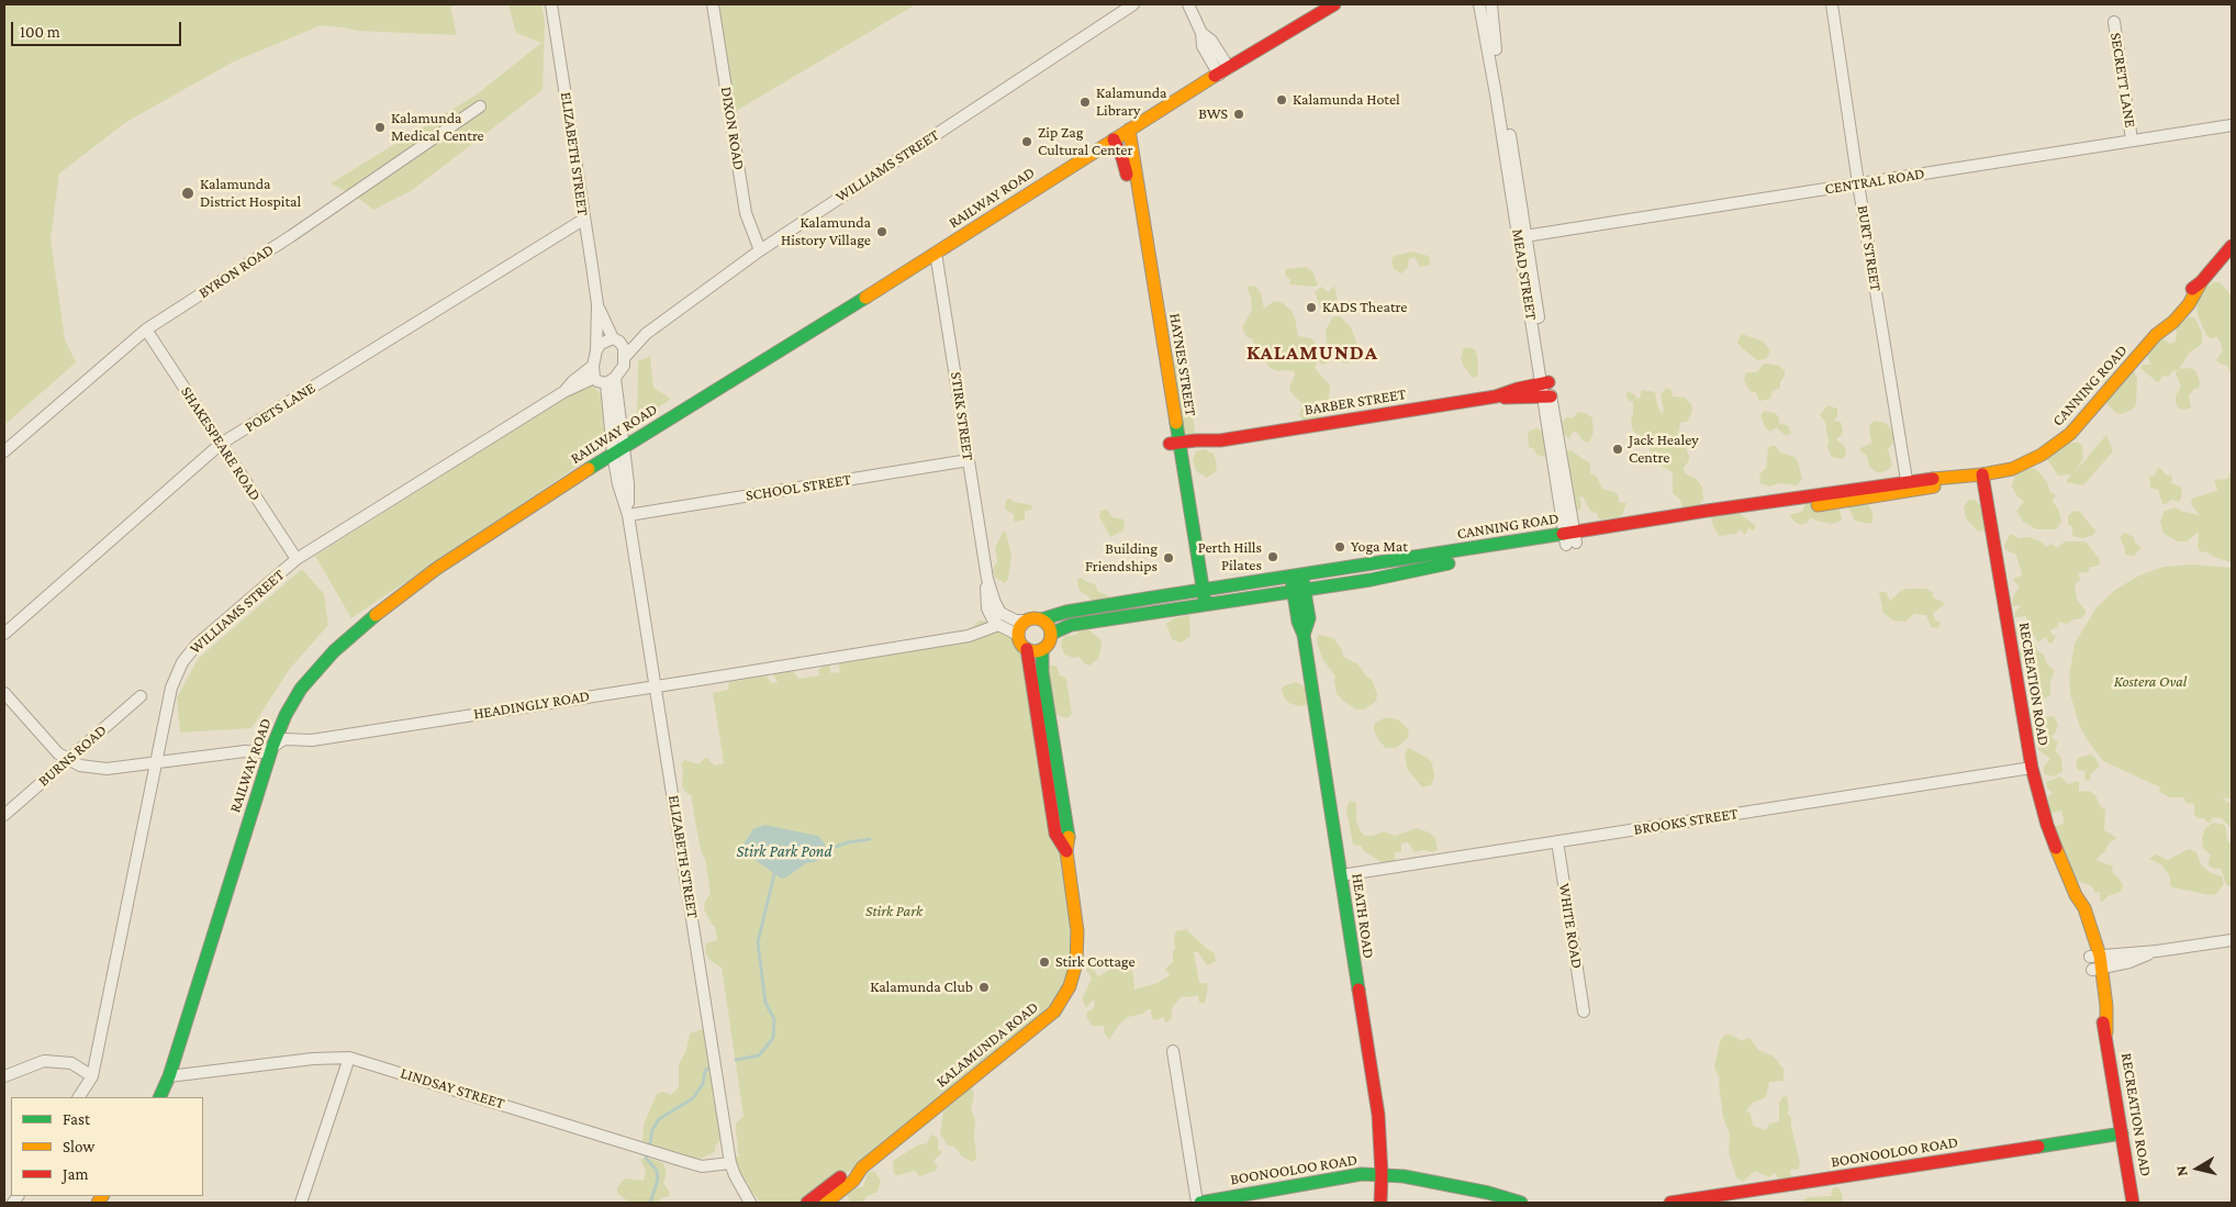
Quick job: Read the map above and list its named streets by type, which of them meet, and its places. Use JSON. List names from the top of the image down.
{
  "streets": {
    "street": [
      "SECRETT LANE",
      "DIXON ROAD",
      "ELIZABETH STREET",
      "WILLIAMS STREET",
      "CENTRAL ROAD",
      "RAILWAY ROAD",
      "BURT STREET",
      "BYRON ROAD",
      "MEAD STREET",
      "HAYNES STREET",
      "CANNING ROAD",
      "BARBER STREET",
      "POETS LANE",
      "STIRK STREET",
      "SHAKESPEARE ROAD",
      "SCHOOL STREET",
      "RECREATION ROAD",
      "HEADINGLY ROAD",
      "BURNS ROAD",
      "BROOKS STREET",
      "HEATH ROAD",
      "WHITE ROAD",
      "KALAMUNDA ROAD",
      "LINDSAY STREET",
      "BOONOOLOO ROAD"
    ]
  },
  "crossings": [
    ["SECRETT LANE", "CENTRAL ROAD"],
    ["DIXON ROAD", "WILLIAMS STREET"],
    ["ELIZABETH STREET", "WILLIAMS STREET"],
    ["ELIZABETH STREET", "RAILWAY ROAD"],
    ["ELIZABETH STREET", "POETS LANE"],
    ["ELIZABETH STREET", "SCHOOL STREET"],
    ["ELIZABETH STREET", "HEADINGLY ROAD"],
    ["ELIZABETH STREET", "LINDSAY STREET"],
    ["WILLIAMS STREET", "SHAKESPEARE ROAD"],
    ["WILLIAMS STREET", "HEADINGLY ROAD"],
    ["CENTRAL ROAD", "BURT STREET"],
    ["CENTRAL ROAD", "MEAD STREET"],
    ["RAILWAY ROAD", "HAYNES STREET"],
    ["RAILWAY ROAD", "STIRK STREET"],
    ["RAILWAY ROAD", "HEADINGLY ROAD"],
    ["RAILWAY ROAD", "LINDSAY STREET"],
    ["BURT STREET", "CANNING ROAD"],
    ["BYRON ROAD", "SHAKESPEARE ROAD"],
    ["MEAD STREET", "CANNING ROAD"],
    ["MEAD STREET", "BARBER STREET"],
    ["HAYNES STREET", "CANNING ROAD"],
    ["HAYNES STREET", "BARBER STREET"],
    ["CANNING ROAD", "STIRK STREET"],
    ["CANNING ROAD", "RECREATION ROAD"],
    ["CANNING ROAD", "HEATH ROAD"],
    ["CANNING ROAD", "KALAMUNDA ROAD"],
    ["POETS LANE", "SHAKESPEARE ROAD"],
    ["STIRK STREET", "SCHOOL STREET"],
    ["STIRK STREET", "HEADINGLY ROAD"],
    ["STIRK STREET", "KALAMUNDA ROAD"],
    ["RECREATION ROAD", "BROOKS STREET"],
    ["RECREATION ROAD", "BOONOOLOO ROAD"],
    ["HEADINGLY ROAD", "BURNS ROAD"],
    ["BROOKS STREET", "HEATH ROAD"],
    ["BROOKS STREET", "WHITE ROAD"],
    ["HEATH ROAD", "BOONOOLOO ROAD"]
  ],
  "districts": ["KALAMUNDA"],
  "water": ["Stirk Park Pond"],
  "parks": ["Kostera Oval", "Stirk Park"],
  "places": [
    "Kalamunda Hotel",
    "Kalamunda Library",
    "BWS",
    "Kalamunda Medical Centre",
    "Zip Zag Cultural Center",
    "Kalamunda District Hospital",
    "Kalamunda History Village",
    "KADS Theatre",
    "Jack Healey Centre",
    "Yoga Mat",
    "Perth Hills Pilates",
    "Building Friendships",
    "Stirk Cottage",
    "Kalamunda Club"
  ],
  "legend": ["Fast", "Slow", "Jam"],
  "scale_bar": "100 m",
  "north": "left"
}
